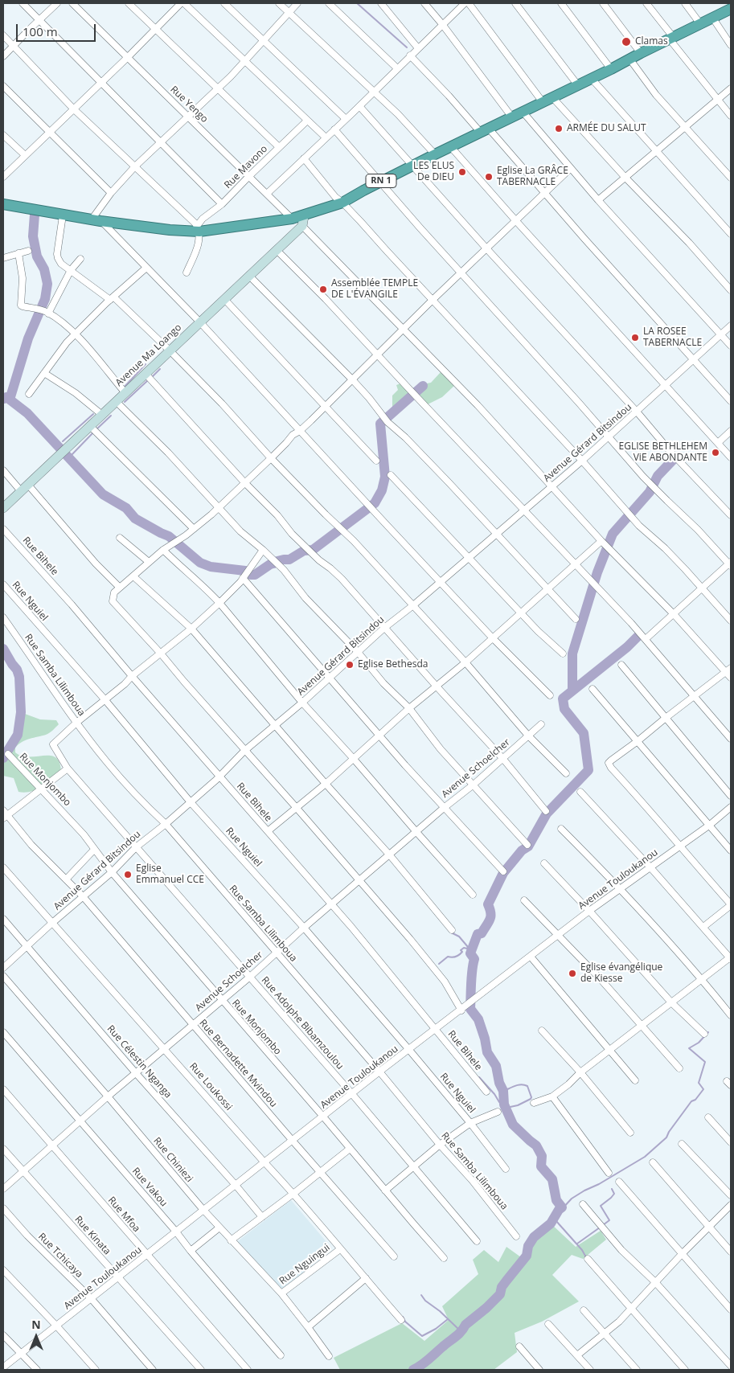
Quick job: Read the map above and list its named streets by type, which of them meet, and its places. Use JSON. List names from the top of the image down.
{
  "streets": {
    "highway": ["RN 1"],
    "main road": ["Avenue Ma Loango"],
    "street": [
      "Rue Yengo",
      "Rue Mavono",
      "Avenue Gérard Bitsindou",
      "Rue Bihele",
      "Rue Nguiel",
      "Rue Samba Lilimboua",
      "Avenue Schoelcher",
      "Rue Monjombo",
      "Avenue Touloukanou",
      "Rue Adolphe Bibamzoulou",
      "Rue Célestin Nganga",
      "Rue Bernadette Mvindou",
      "Rue Loukossi",
      "Rue Chiniezi",
      "Rue Vakou",
      "Rue Mfoa",
      "Rue Kinata",
      "Rue Tchicaya",
      "Rue Nguingui"
    ]
  },
  "crossings": [
    ["Rue Yengo", "Rue Mavono"],
    ["Rue Yengo", "RN 1"],
    ["Rue Mavono", "RN 1"],
    ["RN 1", "Avenue Ma Loango"],
    ["Avenue Gérard Bitsindou", "Rue Bihele"],
    ["Avenue Gérard Bitsindou", "Rue Nguiel"],
    ["Avenue Gérard Bitsindou", "Rue Samba Lilimboua"],
    ["Avenue Gérard Bitsindou", "Rue Monjombo"],
    ["Avenue Gérard Bitsindou", "Rue Adolphe Bibamzoulou"],
    ["Avenue Gérard Bitsindou", "Rue Célestin Nganga"],
    ["Avenue Gérard Bitsindou", "Rue Bernadette Mvindou"],
    ["Avenue Gérard Bitsindou", "Rue Loukossi"],
    ["Rue Bihele", "Avenue Schoelcher"],
    ["Rue Bihele", "Avenue Touloukanou"],
    ["Rue Nguiel", "Avenue Schoelcher"],
    ["Rue Nguiel", "Avenue Touloukanou"],
    ["Rue Samba Lilimboua", "Avenue Schoelcher"],
    ["Rue Samba Lilimboua", "Avenue Touloukanou"],
    ["Rue Samba Lilimboua", "Rue Adolphe Bibamzoulou"],
    ["Avenue Schoelcher", "Rue Monjombo"],
    ["Avenue Schoelcher", "Rue Adolphe Bibamzoulou"],
    ["Avenue Schoelcher", "Rue Célestin Nganga"],
    ["Avenue Schoelcher", "Rue Bernadette Mvindou"],
    ["Avenue Schoelcher", "Rue Loukossi"],
    ["Avenue Schoelcher", "Rue Chiniezi"],
    ["Avenue Schoelcher", "Rue Vakou"],
    ["Avenue Schoelcher", "Rue Mfoa"],
    ["Avenue Schoelcher", "Rue Kinata"],
    ["Rue Monjombo", "Avenue Touloukanou"],
    ["Avenue Touloukanou", "Rue Adolphe Bibamzoulou"],
    ["Avenue Touloukanou", "Rue Célestin Nganga"],
    ["Avenue Touloukanou", "Rue Bernadette Mvindou"],
    ["Avenue Touloukanou", "Rue Loukossi"],
    ["Avenue Touloukanou", "Rue Chiniezi"],
    ["Avenue Touloukanou", "Rue Vakou"],
    ["Avenue Touloukanou", "Rue Mfoa"],
    ["Avenue Touloukanou", "Rue Kinata"],
    ["Avenue Touloukanou", "Rue Tchicaya"],
    ["Rue Loukossi", "Rue Nguingui"],
    ["Rue Chiniezi", "Rue Nguingui"]
  ],
  "places": [
    "Clamas",
    "ARMÉE DU SALUT",
    "LES ELUS De DIEU",
    "Eglise La GRÂCE TABERNACLE",
    "Assemblée TEMPLE DE L'ÉVANGILE",
    "LA ROSEE TABERNACLE",
    "EGLISE BETHLEHEM ViE ABONDANTE",
    "Eglise Bethesda",
    "Eglise Emmanuel CCE",
    "Eglise évangélique de Kiesse"
  ],
  "scale_bar": "100 m",
  "north": "top"
}
